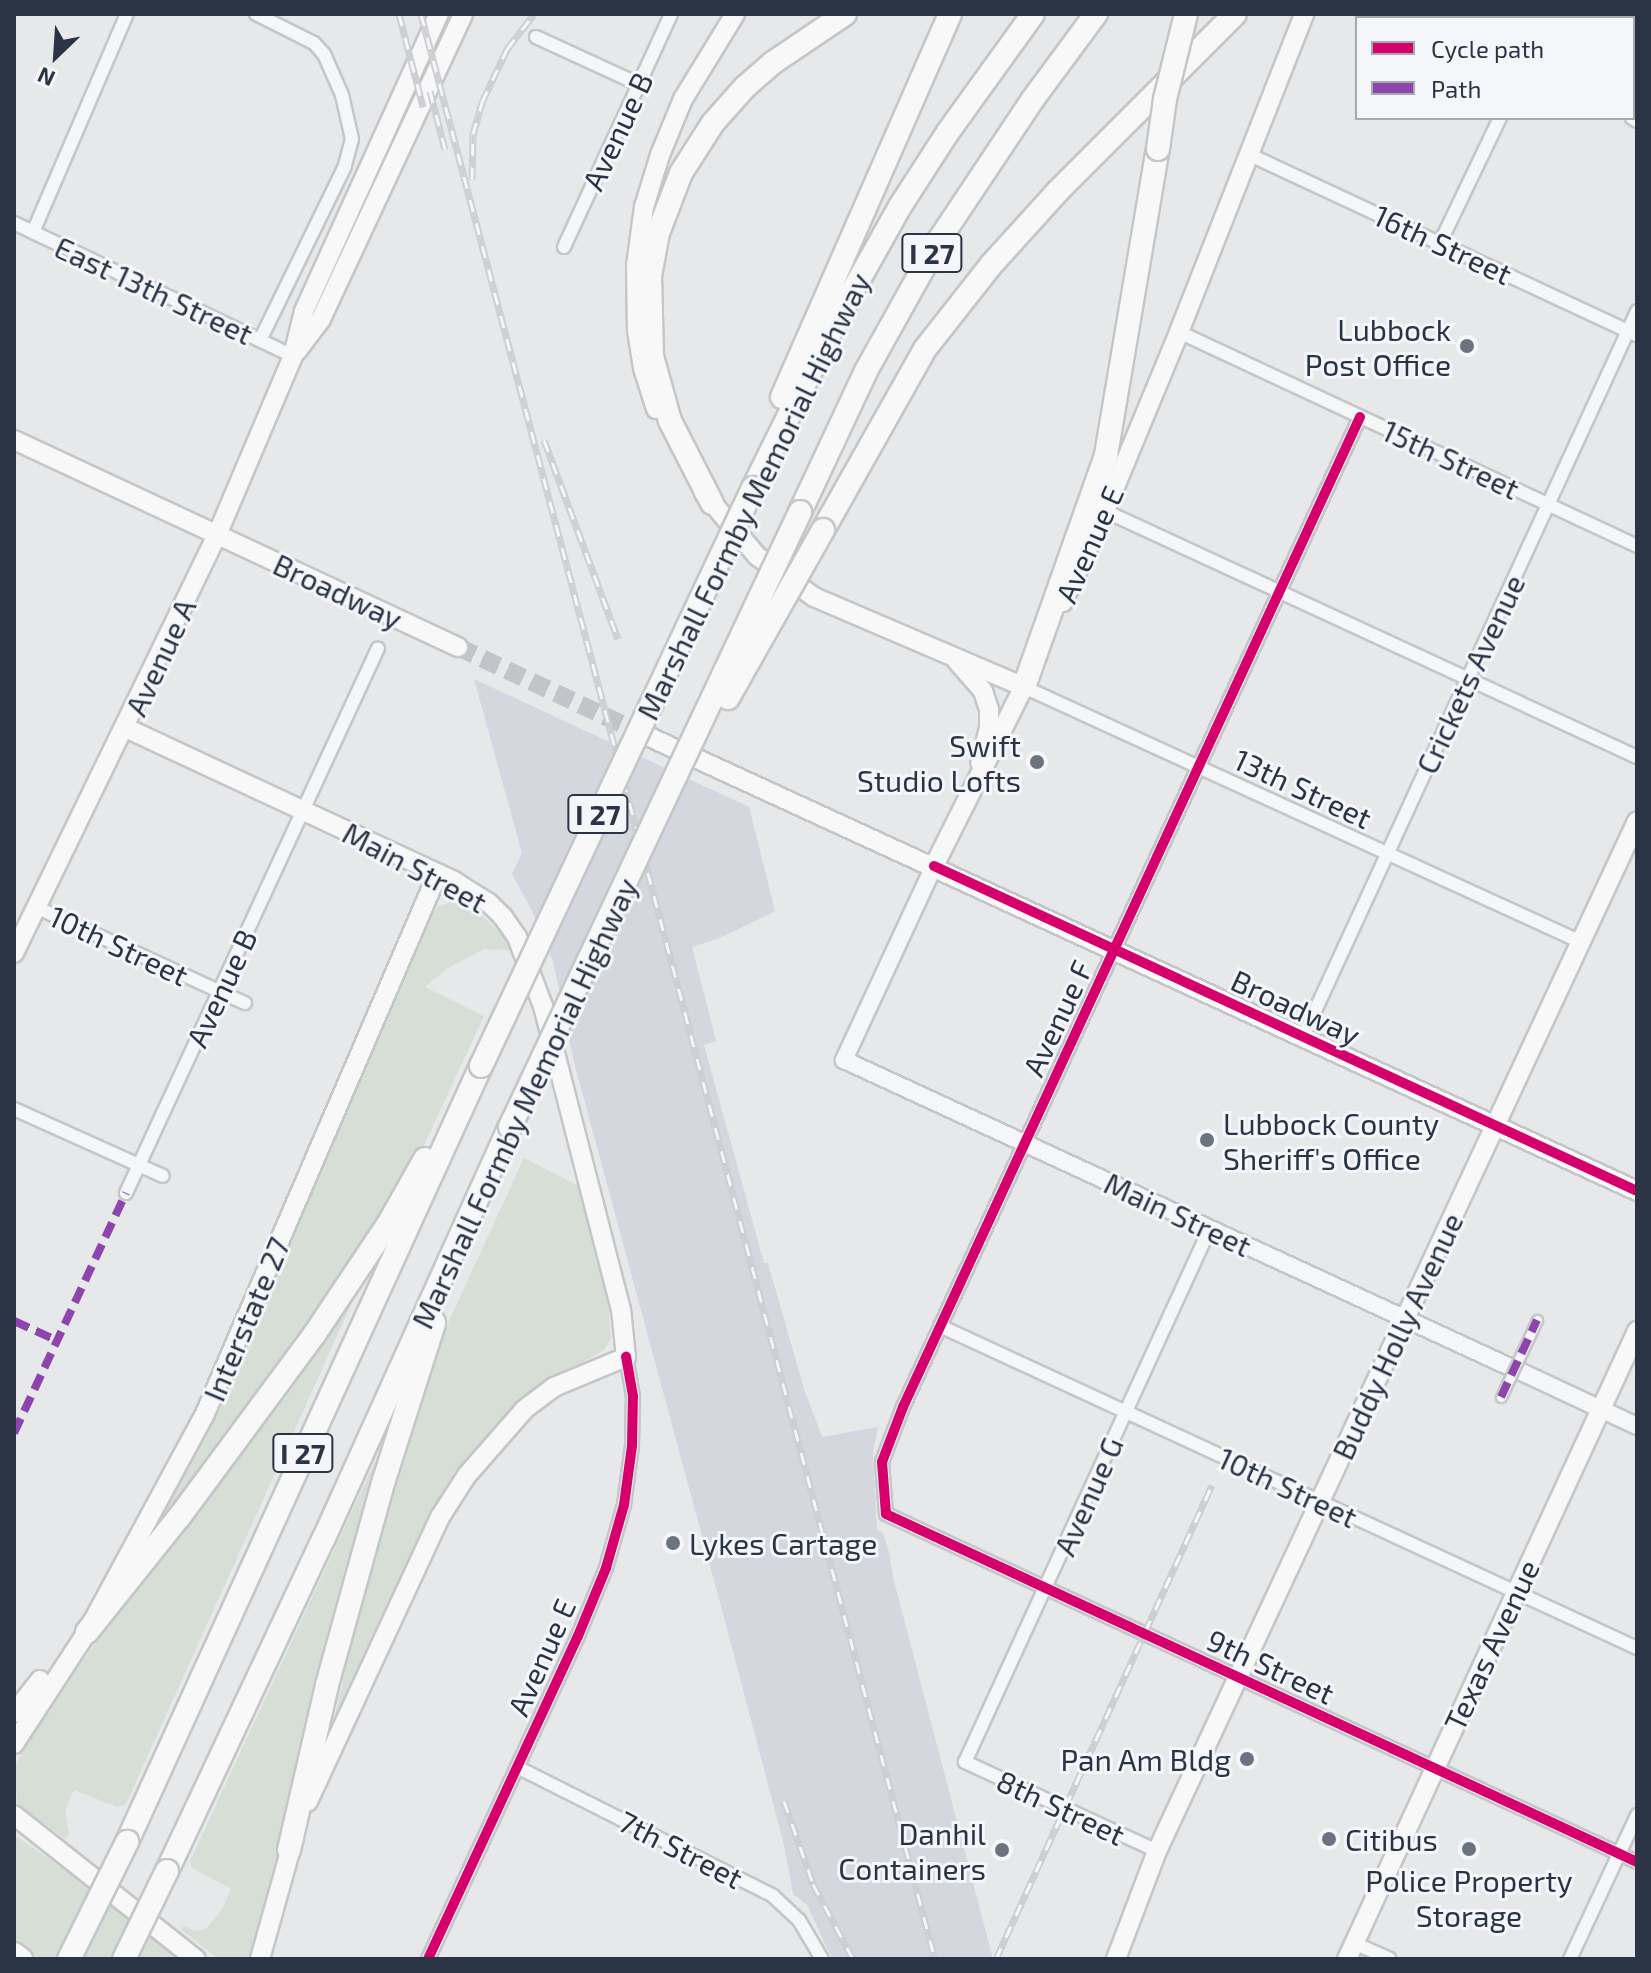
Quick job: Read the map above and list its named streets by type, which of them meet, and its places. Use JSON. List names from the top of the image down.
{
  "streets": {
    "highway": ["I 27", "Marshall Formby Memorial Highway"],
    "main road": [
      "Avenue E",
      "Broadway",
      "Avenue A",
      "13th Street",
      "Main Street",
      "Interstate 27",
      "Buddy Holly Avenue",
      "Texas Avenue"
    ],
    "street": [
      "Avenue B",
      "16th Street",
      "East 13th Street",
      "15th Street",
      "Crickets Avenue",
      "10th Street",
      "Avenue F",
      "Avenue G",
      "9th Street",
      "8th Street",
      "7th Street"
    ]
  },
  "crossings": [
    ["Avenue B", "Main Street"],
    ["Avenue B", "10th Street"],
    ["16th Street", "Avenue E"],
    ["16th Street", "Crickets Avenue"],
    ["East 13th Street", "Avenue A"],
    ["15th Street", "Avenue E"],
    ["15th Street", "Crickets Avenue"],
    ["15th Street", "Avenue F"],
    ["Avenue E", "Broadway"],
    ["Avenue E", "13th Street"],
    ["Avenue E", "Main Street"],
    ["Avenue E", "7th Street"],
    ["Broadway", "Avenue A"],
    ["Broadway", "Crickets Avenue"],
    ["Broadway", "Avenue F"],
    ["Broadway", "Buddy Holly Avenue"],
    ["Avenue A", "Main Street"],
    ["Avenue A", "10th Street"],
    ["Crickets Avenue", "13th Street"],
    ["13th Street", "Avenue F"],
    ["13th Street", "Buddy Holly Avenue"],
    ["Main Street", "Avenue F"],
    ["Main Street", "Interstate 27"],
    ["Main Street", "Buddy Holly Avenue"],
    ["Main Street", "Avenue G"],
    ["Main Street", "Texas Avenue"],
    ["10th Street", "Avenue F"],
    ["10th Street", "Buddy Holly Avenue"],
    ["10th Street", "Avenue G"],
    ["10th Street", "Texas Avenue"],
    ["Avenue F", "9th Street"],
    ["Buddy Holly Avenue", "9th Street"],
    ["Buddy Holly Avenue", "8th Street"],
    ["Avenue G", "9th Street"],
    ["Avenue G", "8th Street"],
    ["Texas Avenue", "9th Street"]
  ],
  "places": [
    "Lubbock Post Office",
    "Swift Studio Lofts",
    "Lubbock County Sheriff's Office",
    "Lykes Cartage",
    "Pan Am Bldg",
    "Citibus",
    "Police Property Storage",
    "Danhil Containers"
  ],
  "legend": ["Cycle path", "Path"],
  "north": "bottom left"
}
